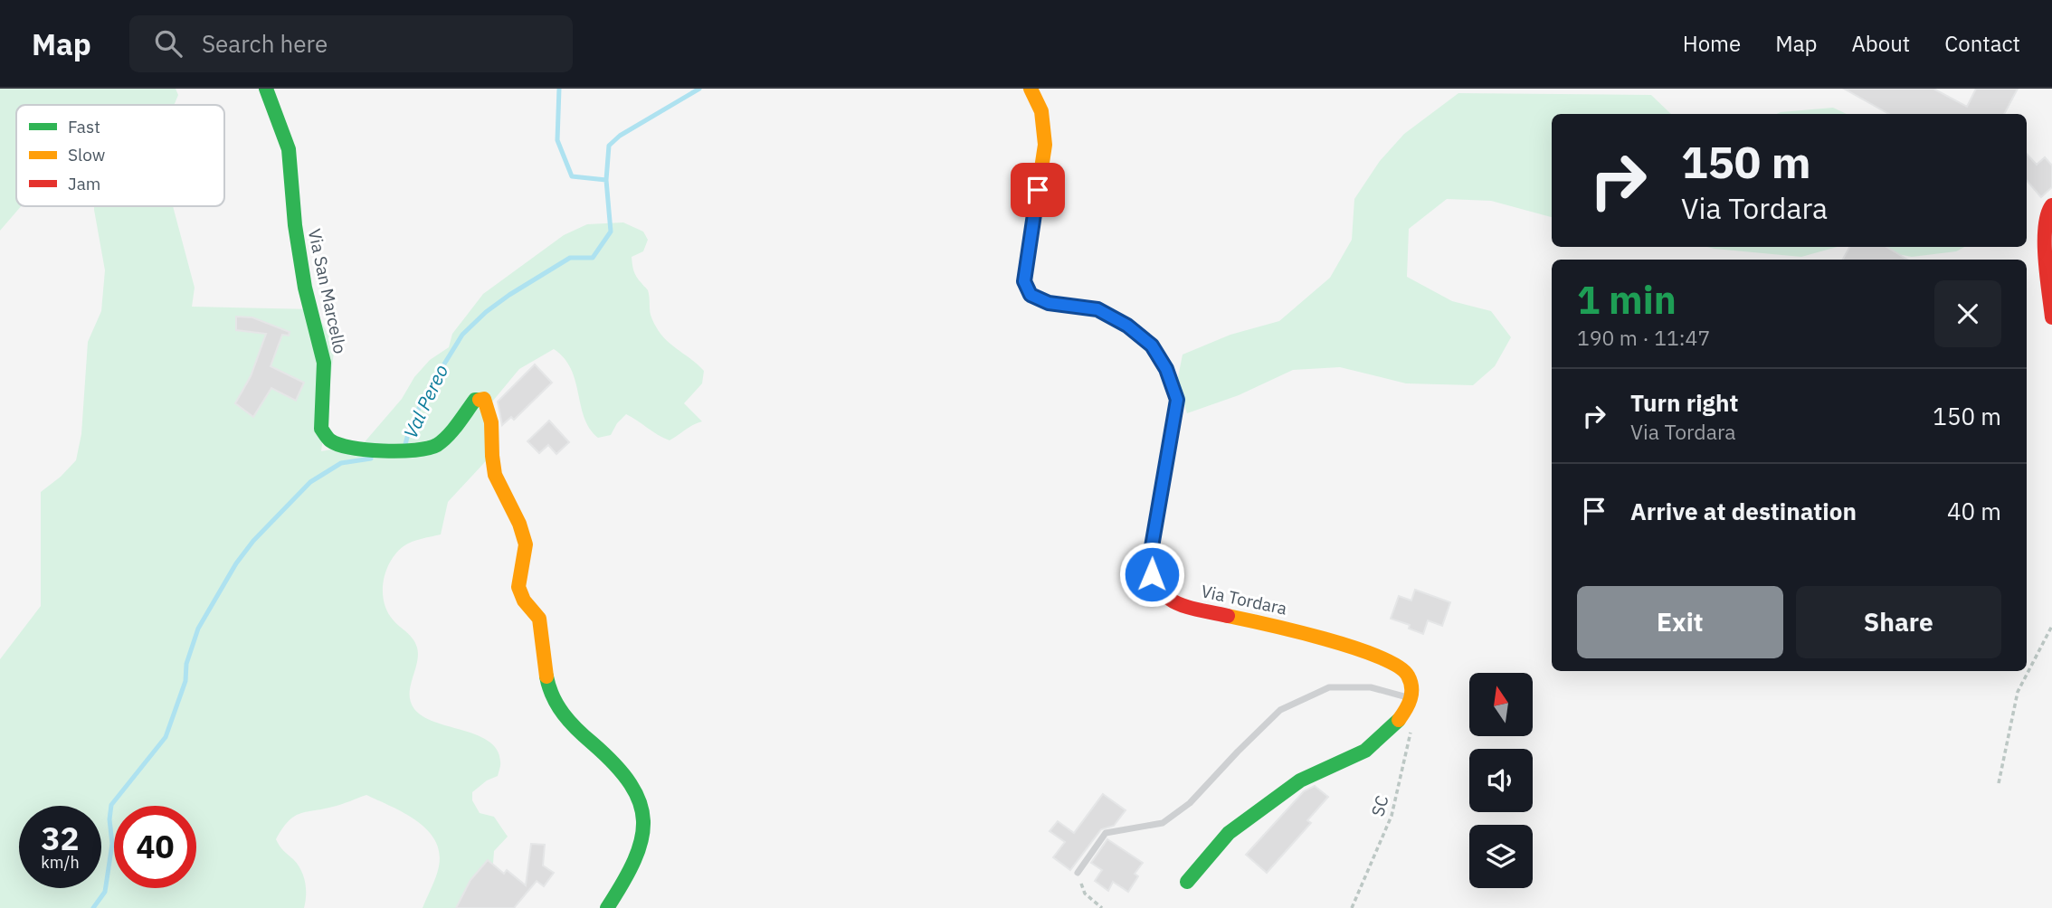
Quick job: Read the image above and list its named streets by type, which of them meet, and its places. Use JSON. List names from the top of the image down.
{
  "streets": {
    "street": ["Via San Marcello", "Via Tordara"],
    "path": ["SC"]
  },
  "crossings": [
    ["Via Tordara", "SC"]
  ],
  "water": ["Val Pereo"],
  "legend": ["Fast", "Slow", "Jam"],
  "north": "top",
  "page": {
    "header": "Map",
    "search": "Search here",
    "nav": [
      "Home",
      "Map",
      "About",
      "Contact"
    ],
    "turn": ["150 m", "Via Tordara"],
    "heading": ["1 min", "190 m · 11:47"],
    "list": [
      {
        "name": "Turn right",
        "note": "Via Tordara",
        "value": "150 m"
      },
      {
        "name": "Arrive at destination",
        "value": "40 m"
      }
    ],
    "buttons": ["Exit", "Share"],
    "speed": "32 km/h",
    "limit": "40"
  }
}
